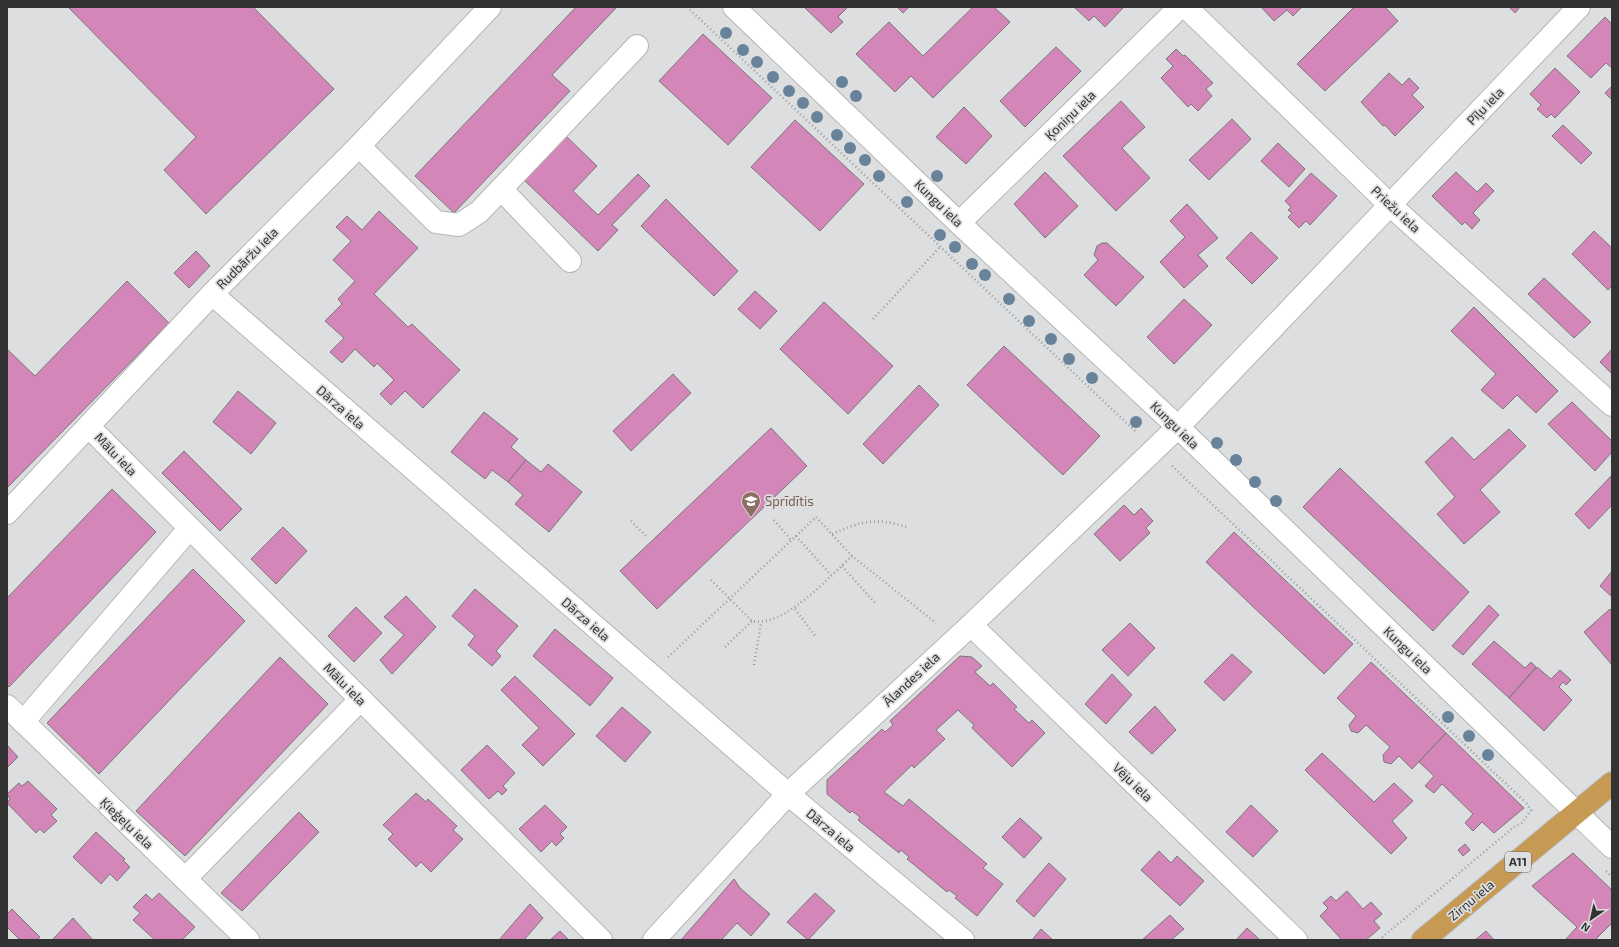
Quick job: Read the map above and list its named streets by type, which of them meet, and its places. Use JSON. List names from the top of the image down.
{
  "streets": {
    "highway": ["A11", "Zirņu iela"],
    "street": [
      "Pīļu iela",
      "Ķoniņu iela",
      "Kungu iela",
      "Priežu iela",
      "Rudbāržu iela",
      "Dārza iela",
      "Mālu iela",
      "Ālandes iela",
      "Vēju iela",
      "Ķieģeļu iela"
    ]
  },
  "crossings": [
    ["Pīļu iela", "Kungu iela"],
    ["Pīļu iela", "Priežu iela"],
    ["Pīļu iela", "Ālandes iela"],
    ["Ķoniņu iela", "Kungu iela"],
    ["Kungu iela", "Ālandes iela"],
    ["Kungu iela", "Zirņu iela"],
    ["Rudbāržu iela", "Dārza iela"],
    ["Rudbāržu iela", "Mālu iela"],
    ["Dārza iela", "Ālandes iela"],
    ["Ālandes iela", "Vēju iela"]
  ],
  "places": {
    "school or university": ["Sprīdītis"]
  },
  "north": "bottom left"
}
